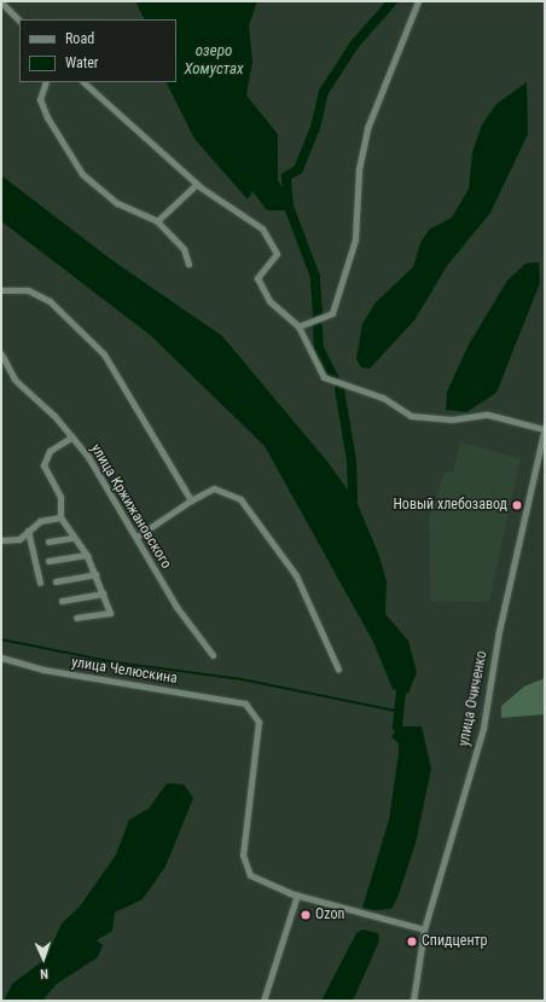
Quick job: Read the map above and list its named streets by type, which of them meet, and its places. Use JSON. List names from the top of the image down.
{
  "streets": {
    "street": ["улица Кржижановского", "улица Челюскина", "улица Очиченко"]
  },
  "water": ["озеро Хомустах"],
  "places": ["Новый хлебозавод", "Ozon", "Спидцентр"],
  "legend": ["Road", "Water"],
  "north": "bottom"
}
